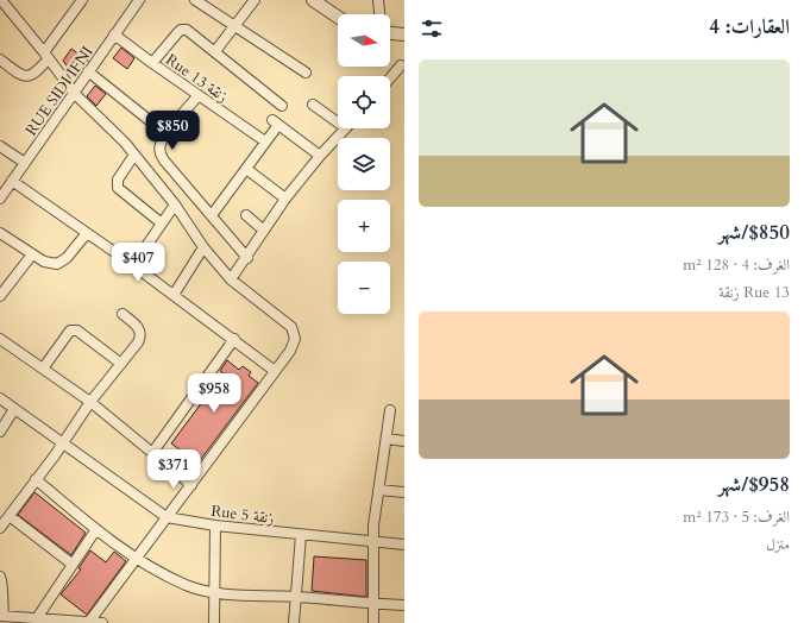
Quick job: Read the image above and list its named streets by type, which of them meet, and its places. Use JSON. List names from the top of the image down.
{
  "streets": {
    "street": ["Rue 13 زنقة", "RUE SIDI IFNI", "Rue 5 زنقة"]
  },
  "crossings": [
    ["Rue 13 زنقة", "RUE SIDI IFNI"]
  ],
  "north": "right",
  "page": {
    "heading": "العقارات: 4",
    "map_buttons": ["+", "−"],
    "list": [
      {
        "name": "$850/شهر",
        "note": "الغرف: 4 · 128 m² · Rue 13 زنقة"
      },
      {
        "name": "$958/شهر",
        "note": "الغرف: 5 · 173 m² · منزل"
      }
    ],
    "price": [
      "$850",
      "$407",
      "$958",
      "$371"
    ]
  }
}
